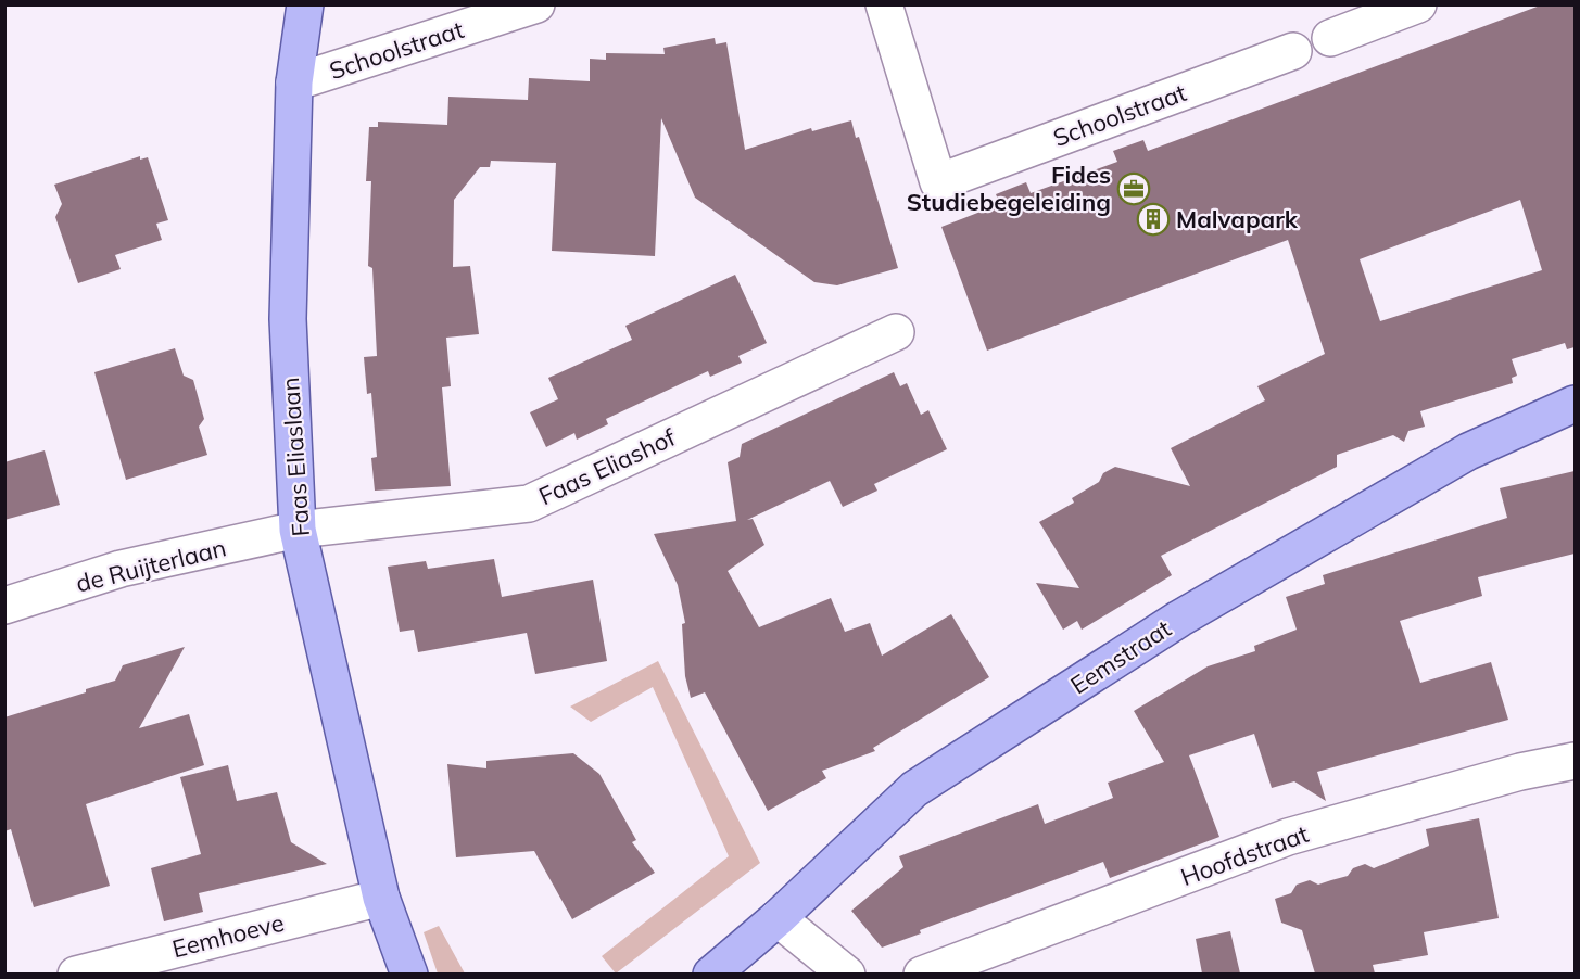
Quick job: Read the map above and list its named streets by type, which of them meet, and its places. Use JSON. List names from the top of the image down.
{
  "streets": {
    "main road": ["Faas Eliaslaan", "Eemstraat"],
    "street": [
      "Schoolstraat",
      "Faas Eliashof",
      "de Ruijterlaan",
      "Hoofdstraat",
      "Eemhoeve"
    ]
  },
  "crossings": [
    ["Schoolstraat", "Faas Eliaslaan"],
    ["Faas Eliaslaan", "Faas Eliashof"],
    ["Faas Eliaslaan", "de Ruijterlaan"],
    ["Faas Eliaslaan", "Eemhoeve"],
    ["Faas Eliashof", "de Ruijterlaan"]
  ],
  "places": {
    "office": ["Fides Studiebegeleiding"],
    "building": ["Malvapark"]
  }
}
